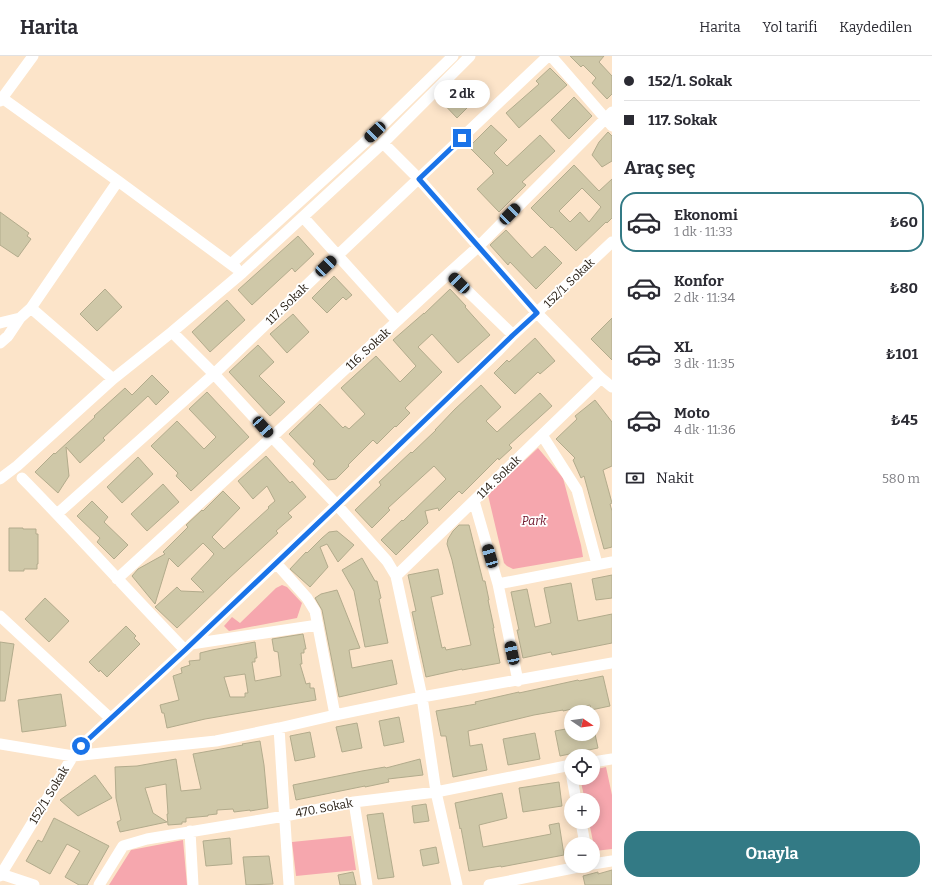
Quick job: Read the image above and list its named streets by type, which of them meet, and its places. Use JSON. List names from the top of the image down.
{
  "streets": {
    "street": [
      "152/1. Sokak",
      "117. Sokak",
      "116. Sokak",
      "114. Sokak",
      "470. Sokak"
    ]
  },
  "parks": ["Park"],
  "north": "right",
  "page": {
    "header": "Harita",
    "nav": ["Harita", "Yol tarifi", "Kaydedilen"],
    "banner": ["152/1. Sokak", "117. Sokak"],
    "bubble": "2 dk",
    "heading": "Araç seç",
    "list": [
      {
        "name": "Ekonomi",
        "note": "1 dk · 11:33",
        "value": "₺60"
      },
      {
        "name": "Konfor",
        "note": "2 dk · 11:34",
        "value": "₺80"
      },
      {
        "name": "XL",
        "note": "3 dk · 11:35",
        "value": "₺101"
      },
      {
        "name": "Moto",
        "note": "4 dk · 11:36",
        "value": "₺45"
      }
    ],
    "pay": ["Nakit", "580 m"],
    "map_buttons": ["+", "−"],
    "buttons": "Onayla"
  }
}
